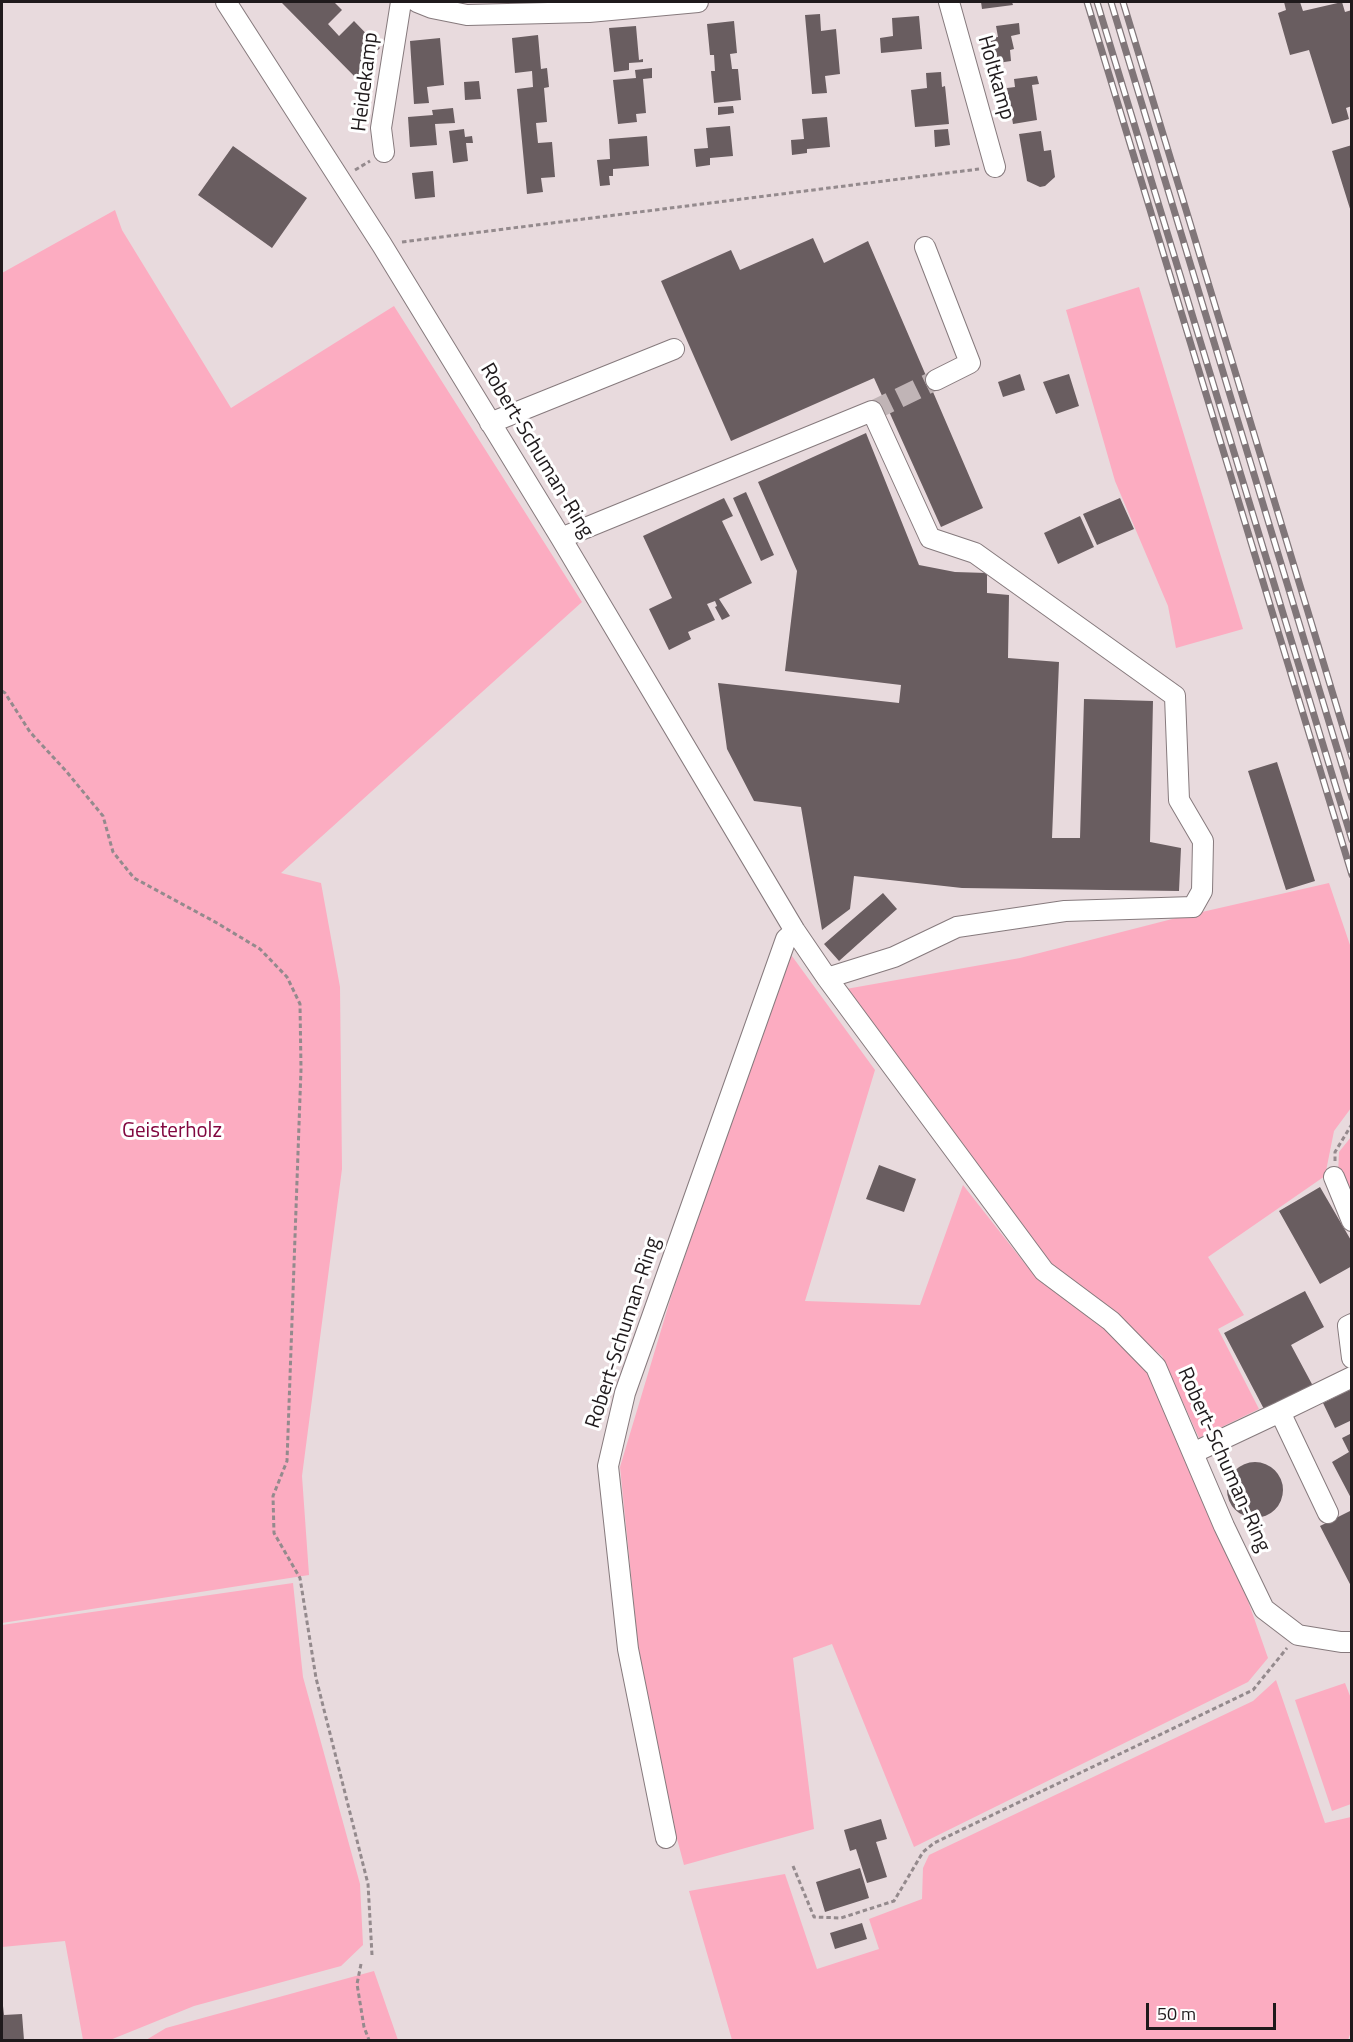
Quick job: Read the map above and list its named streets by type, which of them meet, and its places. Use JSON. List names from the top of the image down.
{
  "streets": {
    "street": ["Holtkamp", "Heidekamp", "Robert-Schuman-Ring"]
  },
  "crossings": [
    ["Heidekamp", "Robert-Schuman-Ring"]
  ],
  "parks": ["Geisterholz"],
  "scale_bar": "50 m"
}
